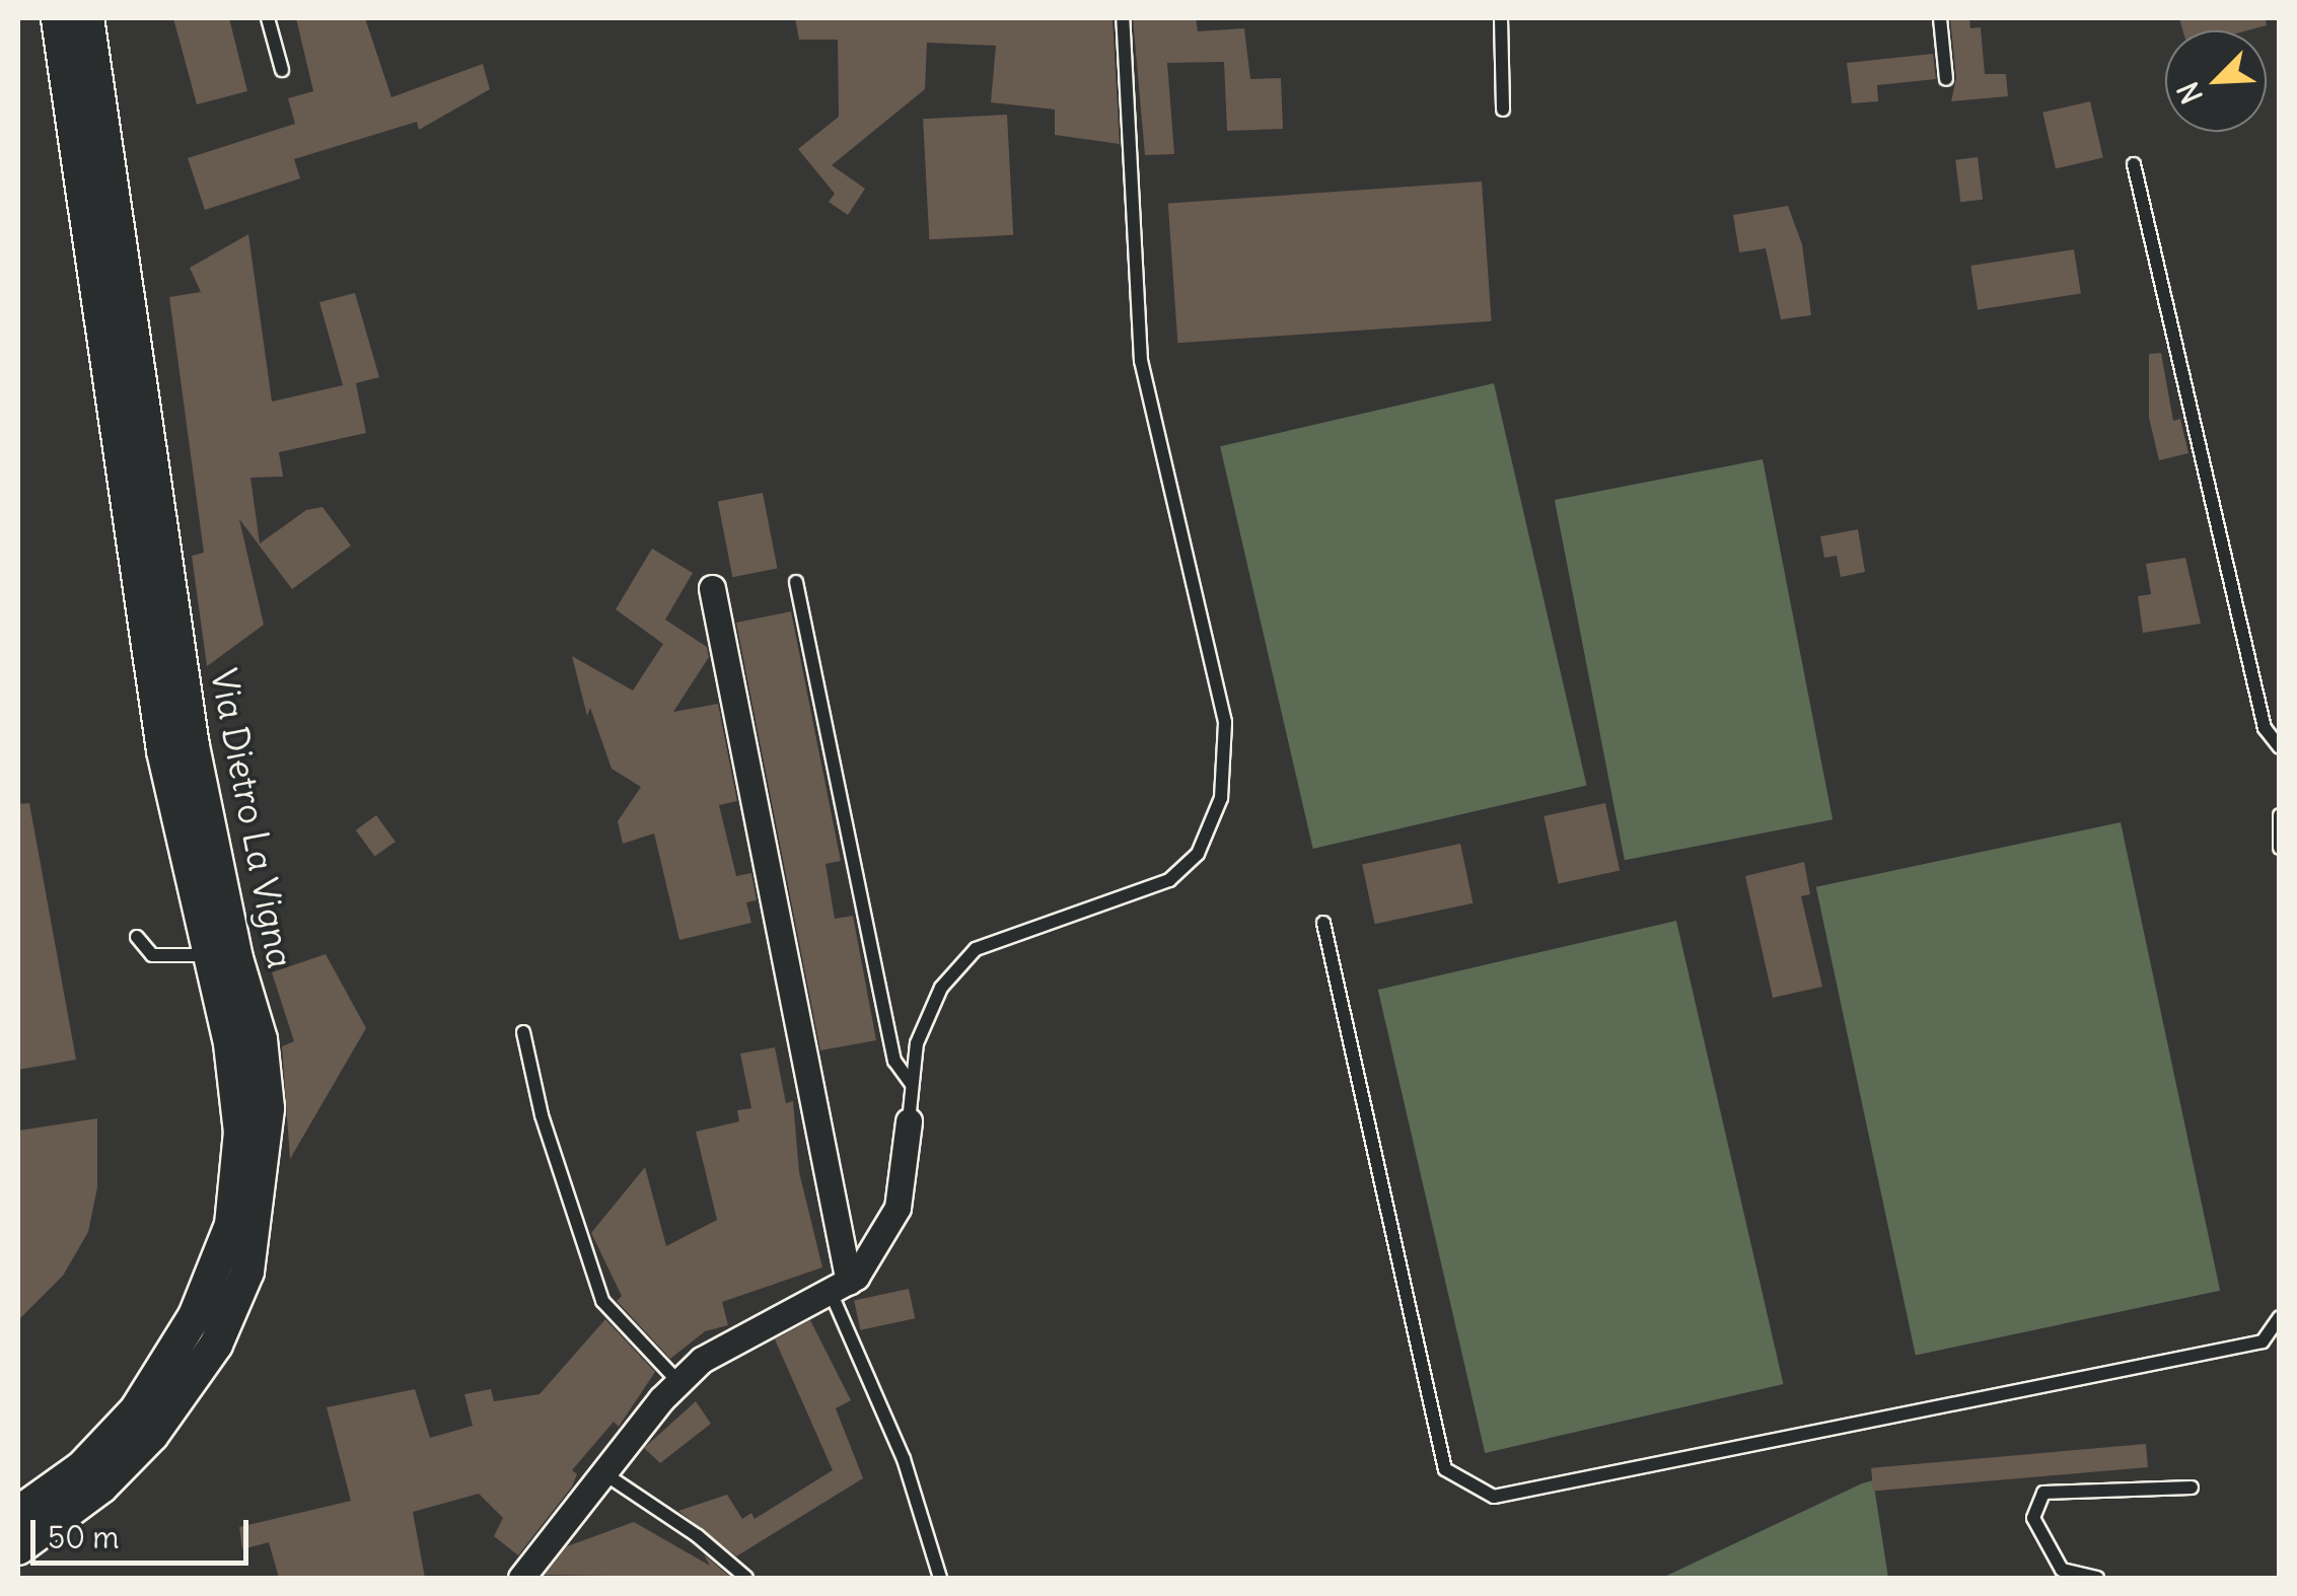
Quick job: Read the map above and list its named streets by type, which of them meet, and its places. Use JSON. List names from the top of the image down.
{
  "streets": {
    "street": ["Via Dietro La Vigna"]
  },
  "scale_bar": "50 m",
  "north": "bottom left"
}
